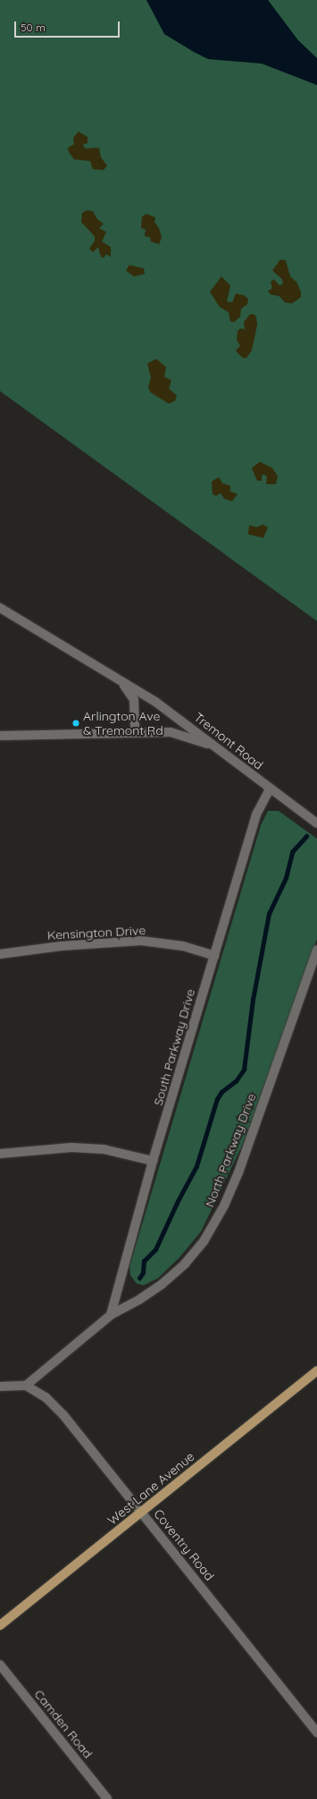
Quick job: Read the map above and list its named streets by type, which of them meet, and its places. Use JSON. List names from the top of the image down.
{
  "streets": {
    "main road": ["West Lane Avenue"],
    "street": [
      "Tremont Road",
      "Kensington Drive",
      "South Parkway Drive",
      "North Parkway Drive",
      "Coventry Road",
      "Camden Road"
    ]
  },
  "crossings": [
    ["Tremont Road", "South Parkway Drive"],
    ["Kensington Drive", "South Parkway Drive"],
    ["South Parkway Drive", "North Parkway Drive"],
    ["North Parkway Drive", "Coventry Road"],
    ["West Lane Avenue", "Coventry Road"]
  ],
  "places": ["Arlington Ave & Tremont Rd"],
  "scale_bar": "50 m"
}
